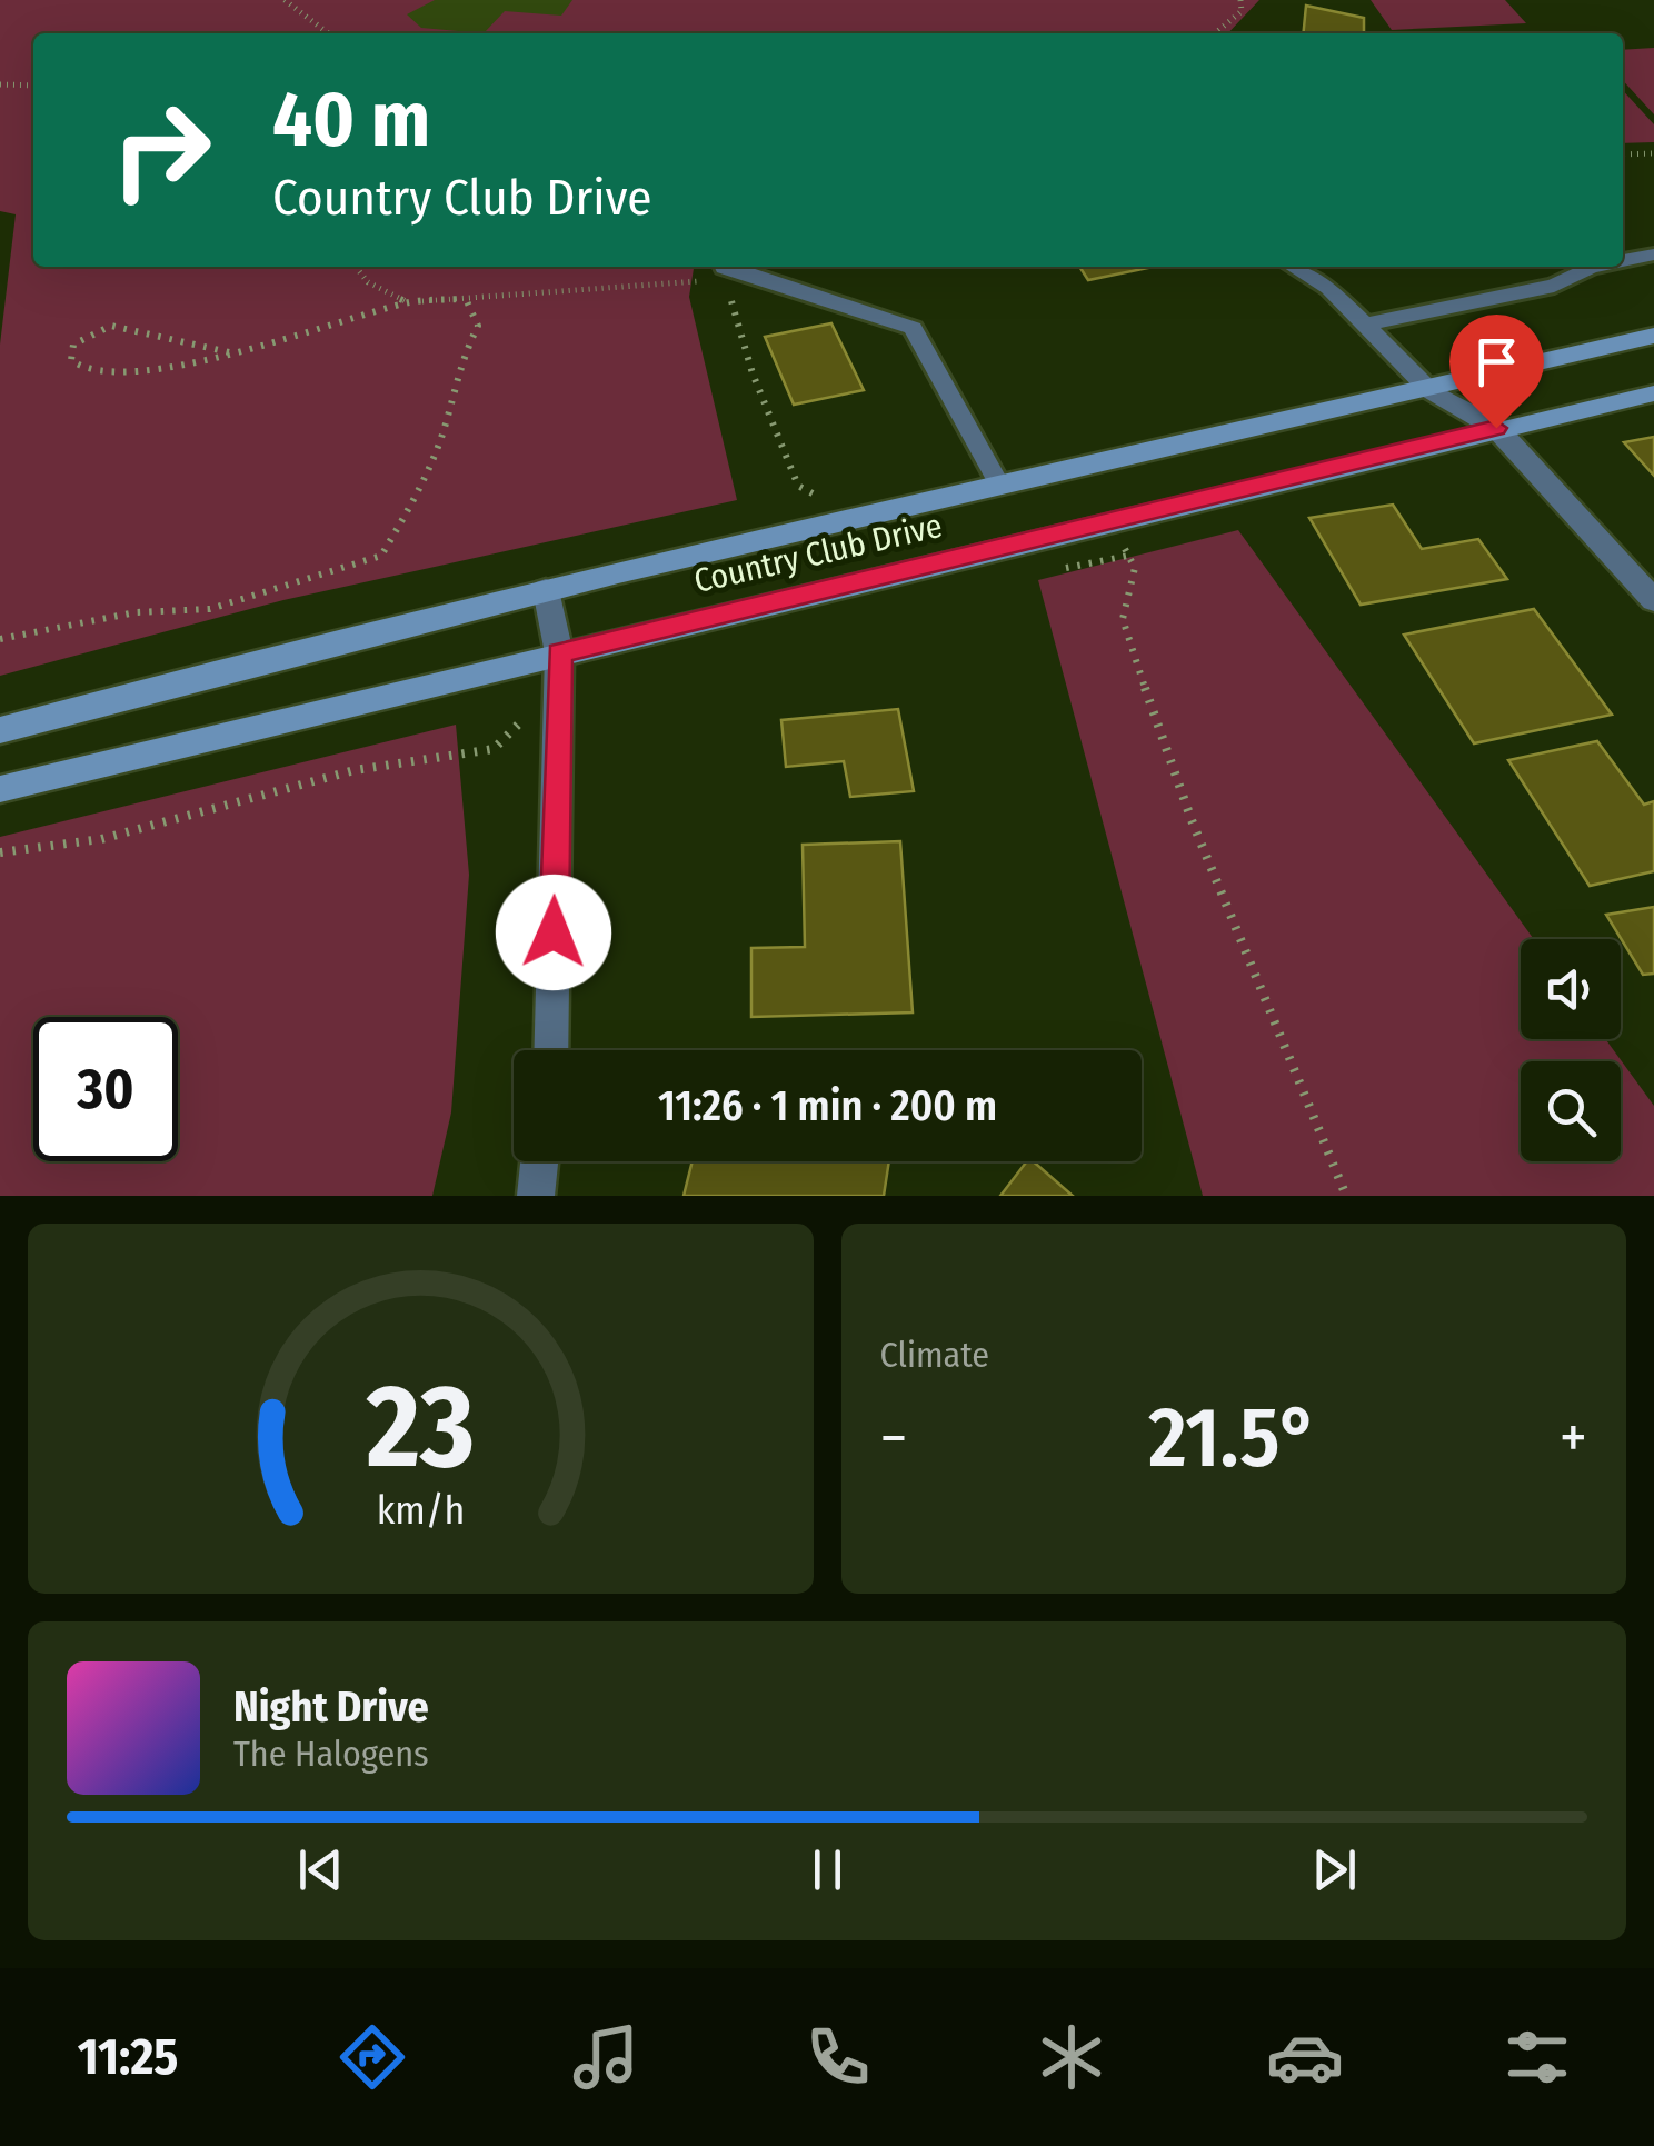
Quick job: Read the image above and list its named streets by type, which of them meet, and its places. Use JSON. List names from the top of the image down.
{
  "streets": {
    "main road": ["Country Club Drive"]
  },
  "page": {
    "turn": ["40 m", "Country Club Drive"],
    "limit": "30",
    "trip": "11:26 · 1 min · 200 m",
    "tile": "Climate",
    "heat": ["−", "21.5°", "+"],
    "song": ["Night Drive", "The Halogens"],
    "tabs": "11:25",
    "gauge": ["23", "km/h"]
  }
}
